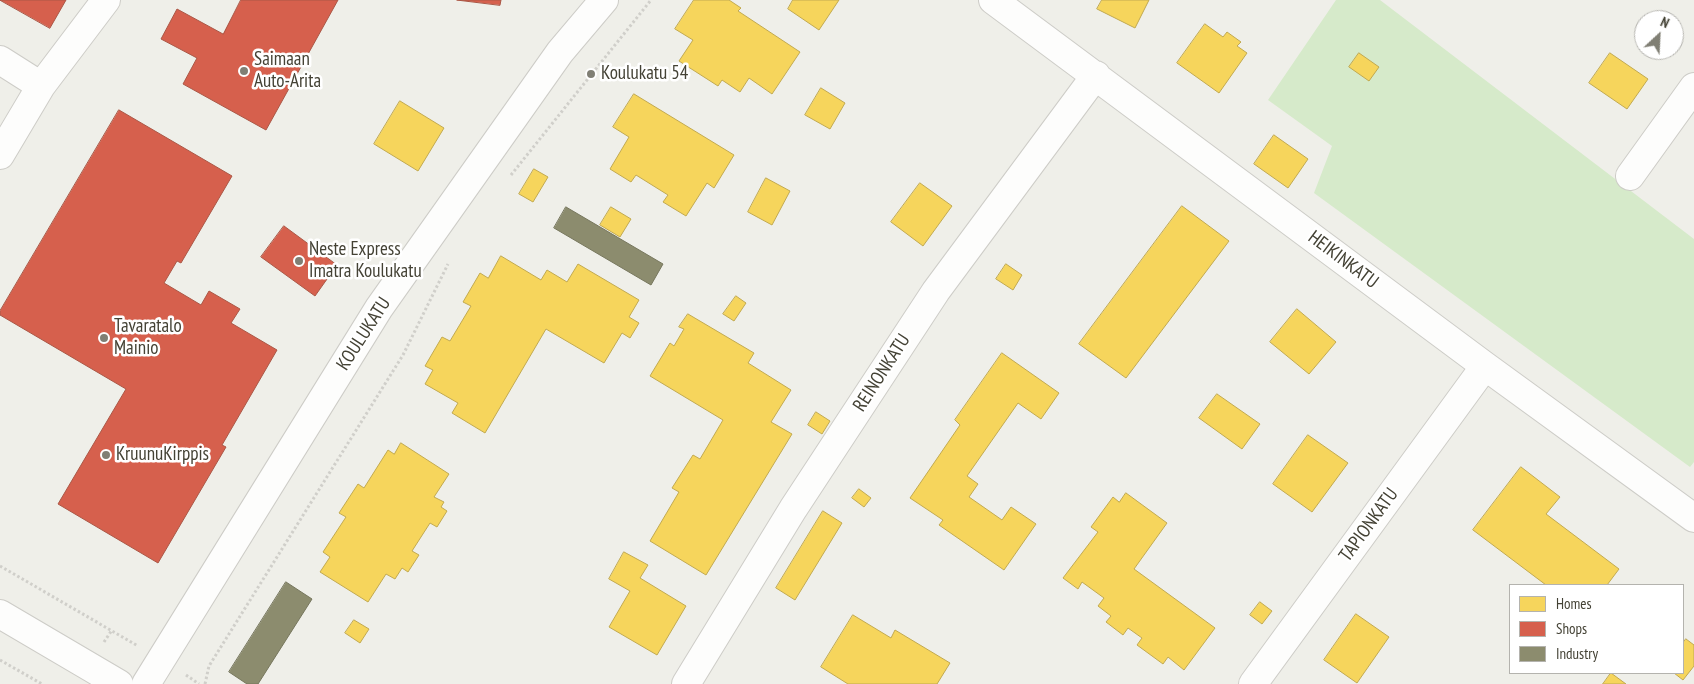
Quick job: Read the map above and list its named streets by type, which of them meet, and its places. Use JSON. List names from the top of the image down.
{
  "streets": {
    "street": [
      "HEIKINKATU",
      "KOULUKATU",
      "REINONKATU",
      "TAPIONKATU"
    ]
  },
  "crossings": [
    ["HEIKINKATU", "REINONKATU"],
    ["HEIKINKATU", "TAPIONKATU"]
  ],
  "places": [
    "Saimaan Auto-Arita",
    "Koulukatu 54",
    "Neste Express Imatra Koulukatu",
    "Tavaratalo Mainio",
    "KruunuKirppis"
  ],
  "legend": ["Homes", "Shops", "Industry"],
  "north": "top right"
}
